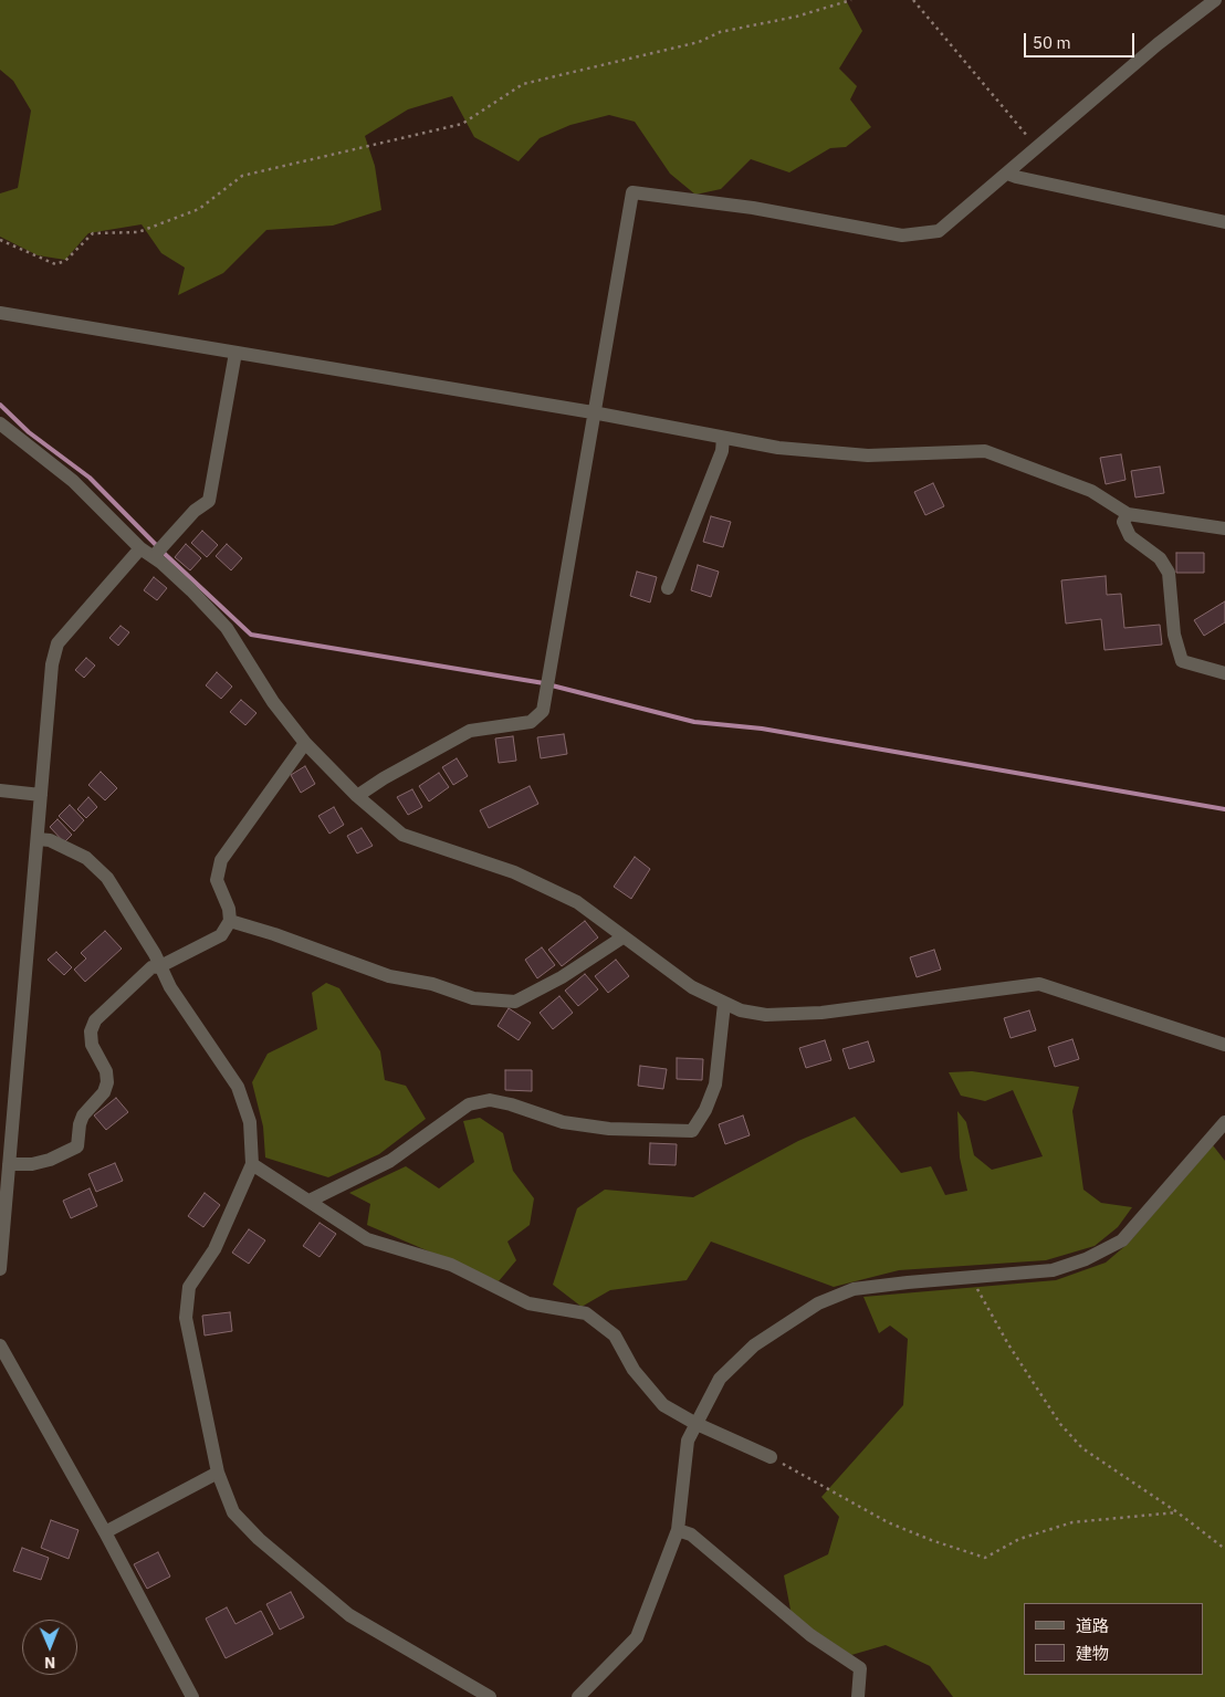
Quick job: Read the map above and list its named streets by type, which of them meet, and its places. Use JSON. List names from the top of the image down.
{
  "legend": ["道路", "建物"],
  "scale_bar": "50 m",
  "north": "bottom"
}
